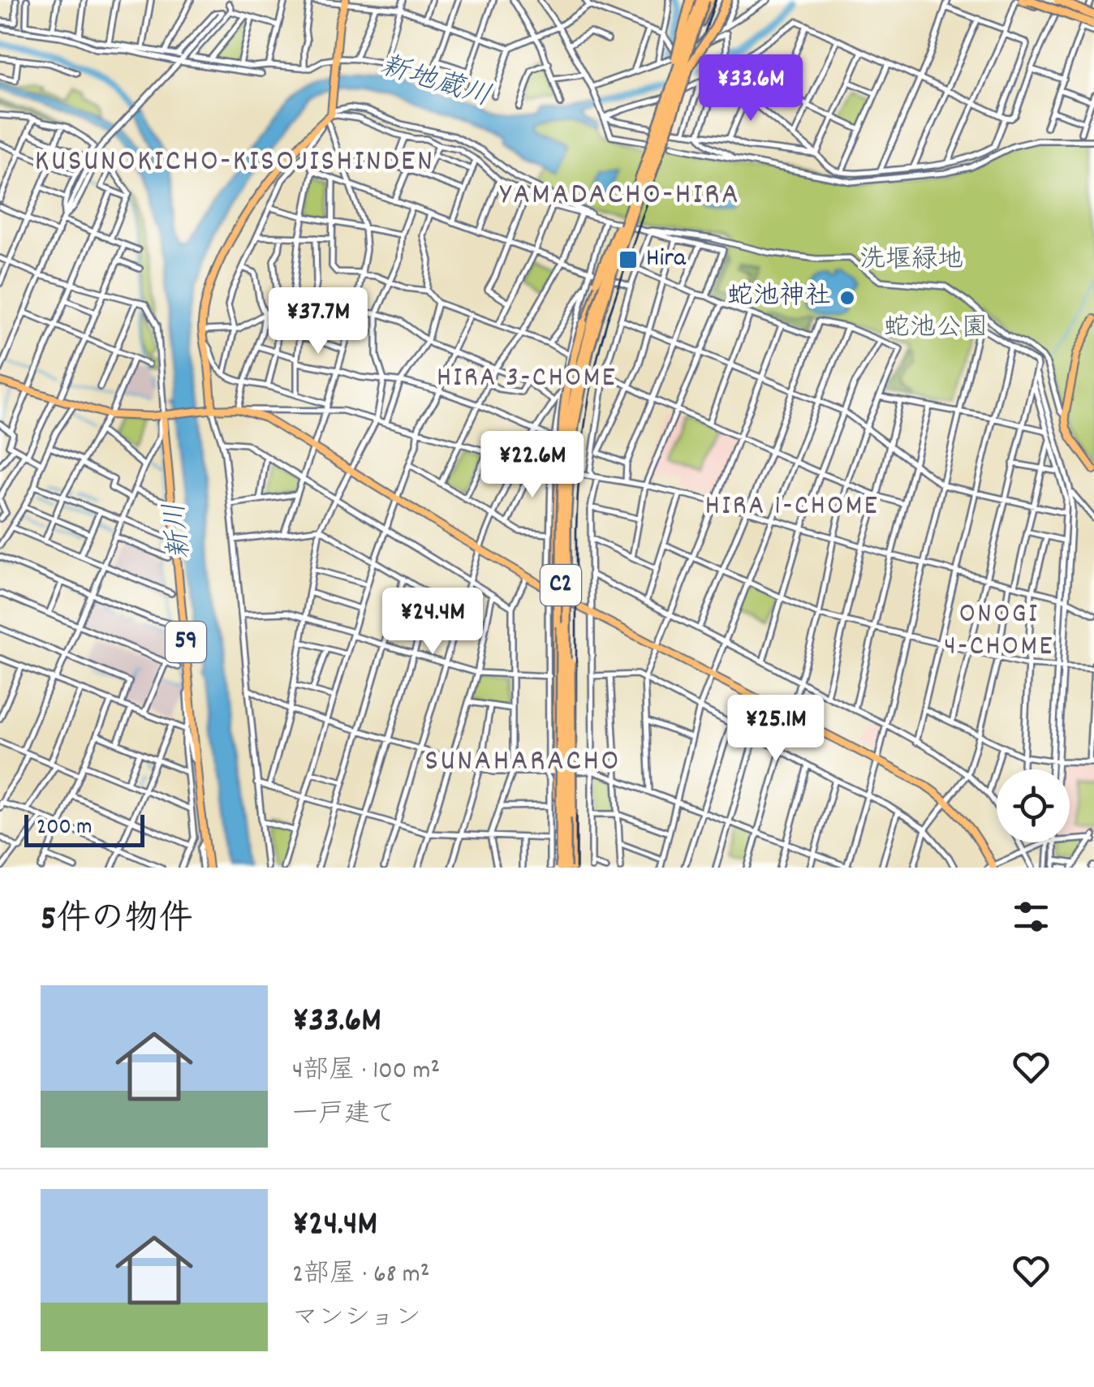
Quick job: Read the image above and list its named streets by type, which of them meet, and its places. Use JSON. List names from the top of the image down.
{
  "streets": {
    "highway": ["C2"],
    "main road": ["59"]
  },
  "districts": [
    "KUSUNOKICHO-KISOJISHINDEN",
    "YAMADACHO-HIRA",
    "HIRA 3-CHOME",
    "HIRA 1-CHOME",
    "ONOGI 4-CHOME",
    "SUNAHARACHO"
  ],
  "water": ["新地蔵川", "新川"],
  "parks": ["洗堰緑地", "蛇池公園"],
  "places": {
    "transit": ["Hira"],
    "other": ["蛇池神社"]
  },
  "scale_bar": "200 m",
  "page": {
    "price": [
      "¥33.6M",
      "¥37.7M",
      "¥22.6M",
      "¥24.4M",
      "¥25.1M"
    ],
    "scale": "200 m",
    "heading": "5件の物件",
    "list": [
      {
        "name": "¥33.6M",
        "note": "4部屋 · 100 m² · 一戸建て"
      },
      {
        "name": "¥24.4M",
        "note": "2部屋 · 68 m² · マンション"
      }
    ]
  }
}
